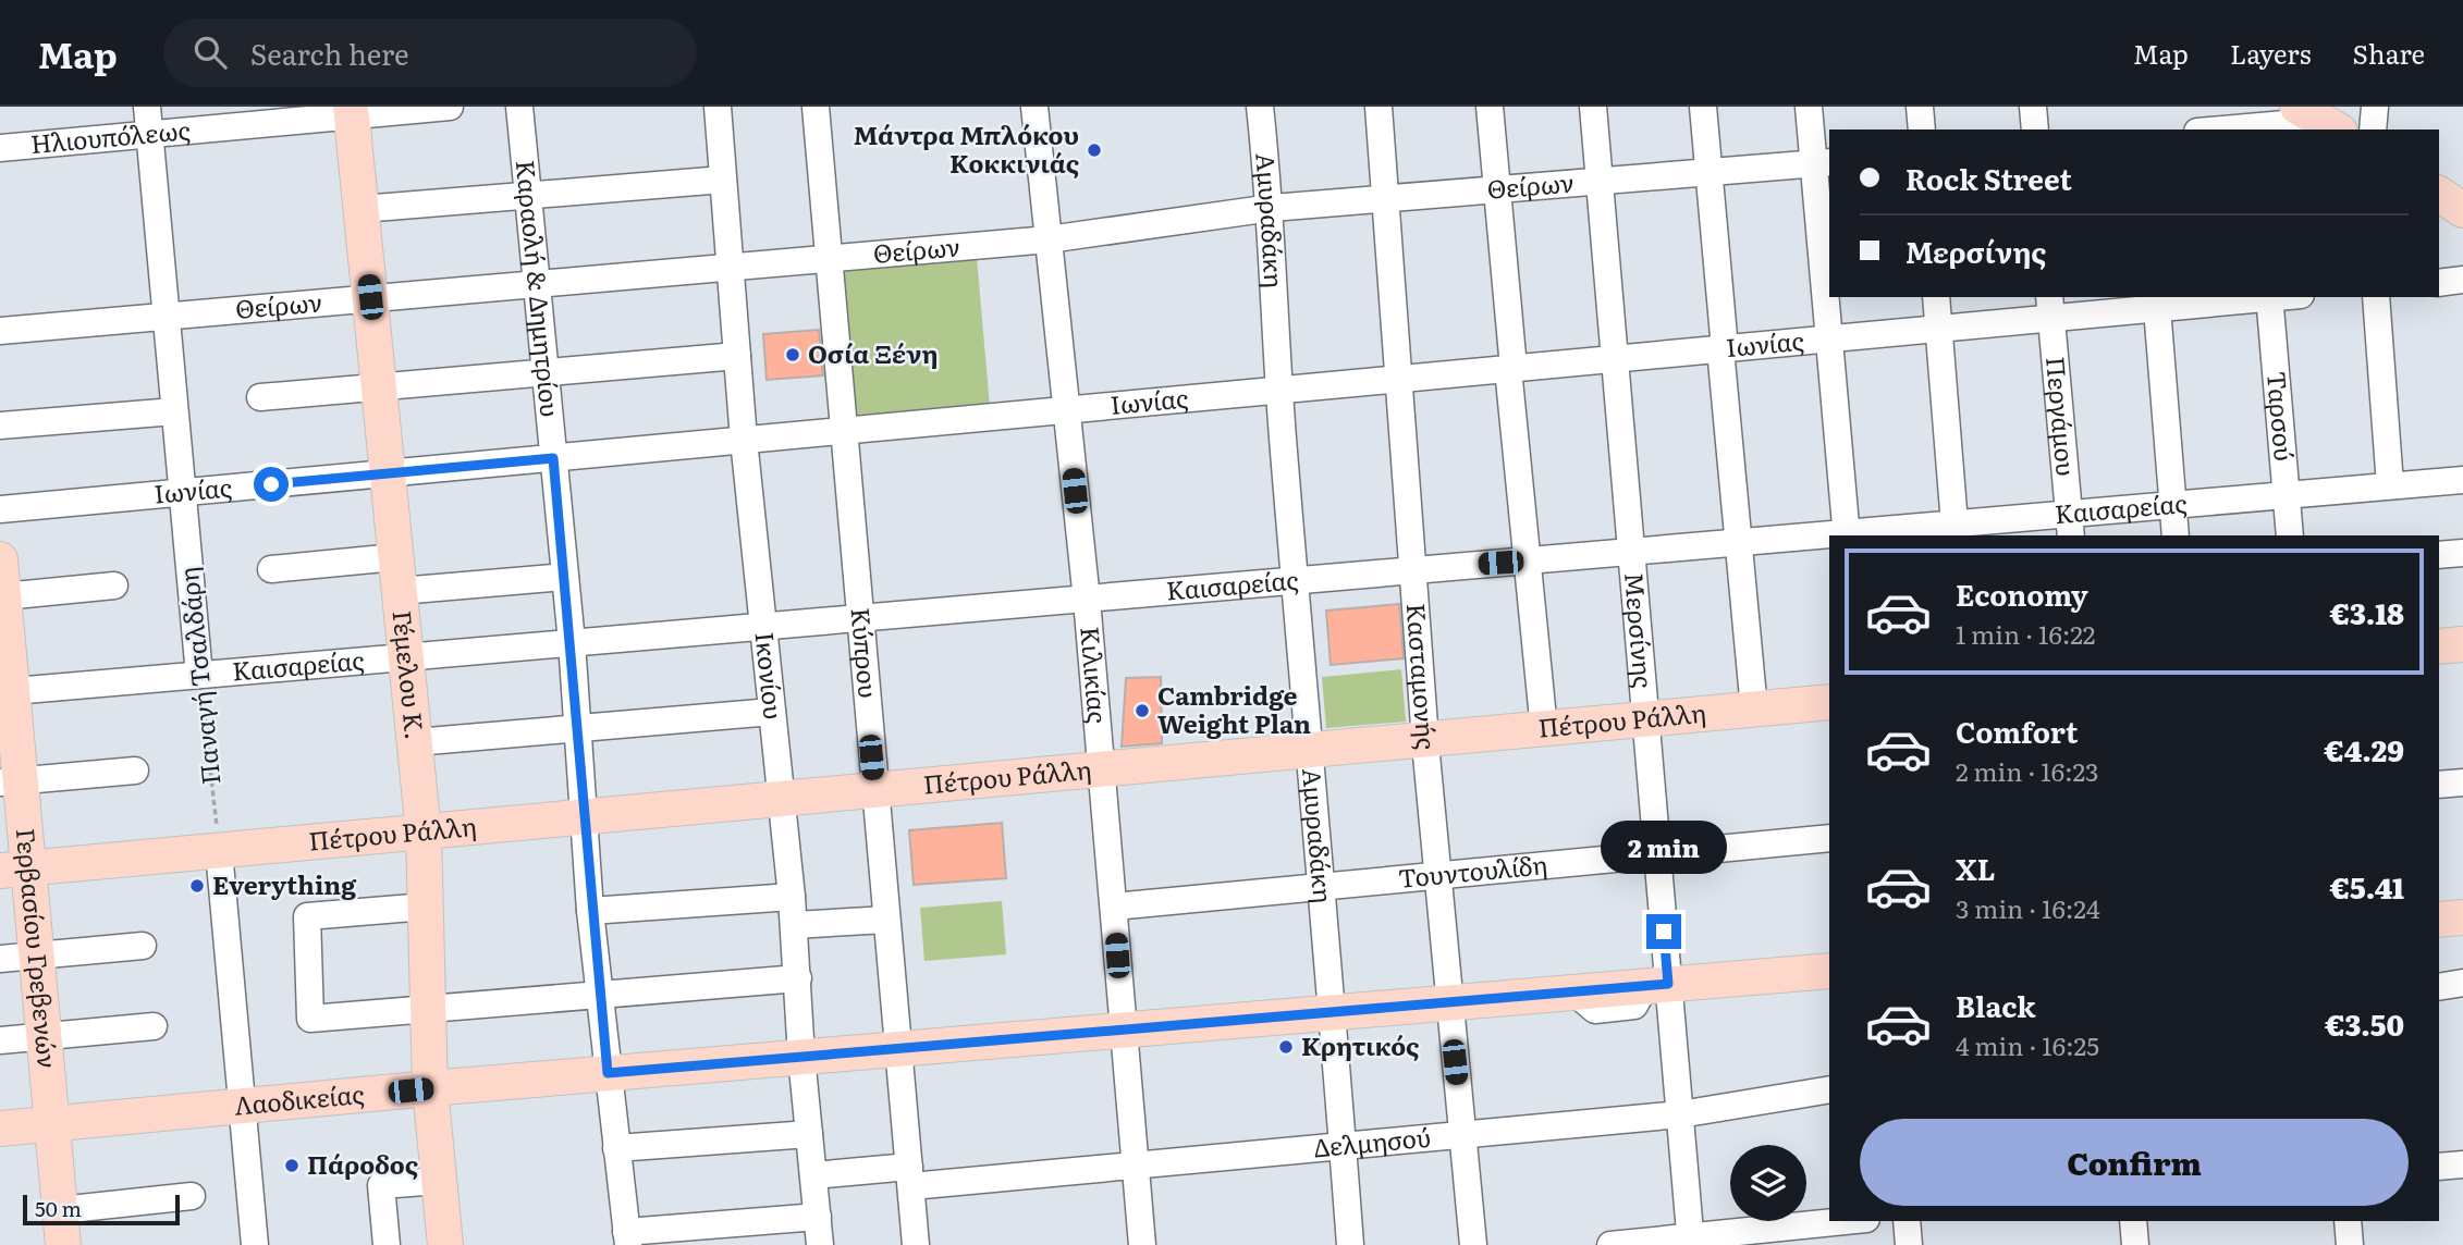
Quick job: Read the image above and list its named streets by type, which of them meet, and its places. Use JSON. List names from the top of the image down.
{
  "streets": {
    "main road": [
      "Γέμελου Κ.",
      "Πέτρου Ράλλη",
      "Γερβασίου Γρεβενών",
      "Λαοδικείας"
    ],
    "street": [
      "Ηλιουπόλεως",
      "Θείρων",
      "Αμυραδάκη",
      "Καραολή & Δημητρίου",
      "Ιωνίας",
      "Περγάμου",
      "Ταρσού",
      "Καισαρείας",
      "Μερσίνης",
      "Κύπρου",
      "Παναγή Τσαλδάρη",
      "Ικονίου",
      "Κιλικίας",
      "Κασταμονής",
      "Τουντουλίδη",
      "Δελμησού"
    ]
  },
  "crossings": [
    ["Ηλιουπόλεως", "Γέμελου Κ."],
    ["Ηλιουπόλεως", "Παναγή Τσαλδάρη"],
    ["Θείρων", "Αμυραδάκη"],
    ["Θείρων", "Καραολή & Δημητρίου"],
    ["Θείρων", "Μερσίνης"],
    ["Θείρων", "Κύπρου"],
    ["Θείρων", "Γέμελου Κ."],
    ["Θείρων", "Παναγή Τσαλδάρη"],
    ["Θείρων", "Ικονίου"],
    ["Θείρων", "Κιλικίας"],
    ["Θείρων", "Κασταμονής"],
    ["Αμυραδάκη", "Ιωνίας"],
    ["Αμυραδάκη", "Καισαρείας"],
    ["Αμυραδάκη", "Πέτρου Ράλλη"],
    ["Αμυραδάκη", "Τουντουλίδη"],
    ["Αμυραδάκη", "Λαοδικείας"],
    ["Αμυραδάκη", "Δελμησού"],
    ["Καραολή & Δημητρίου", "Ιωνίας"],
    ["Καραολή & Δημητρίου", "Καισαρείας"],
    ["Καραολή & Δημητρίου", "Πέτρου Ράλλη"],
    ["Καραολή & Δημητρίου", "Λαοδικείας"],
    ["Ιωνίας", "Περγάμου"],
    ["Ιωνίας", "Ταρσού"],
    ["Ιωνίας", "Μερσίνης"],
    ["Ιωνίας", "Κύπρου"],
    ["Ιωνίας", "Γέμελου Κ."],
    ["Ιωνίας", "Παναγή Τσαλδάρη"],
    ["Ιωνίας", "Ικονίου"],
    ["Ιωνίας", "Κιλικίας"],
    ["Ιωνίας", "Κασταμονής"],
    ["Περγάμου", "Καισαρείας"],
    ["Ταρσού", "Καισαρείας"],
    ["Καισαρείας", "Μερσίνης"],
    ["Καισαρείας", "Κύπρου"],
    ["Καισαρείας", "Γέμελου Κ."],
    ["Καισαρείας", "Παναγή Τσαλδάρη"],
    ["Καισαρείας", "Ικονίου"],
    ["Καισαρείας", "Κιλικίας"],
    ["Καισαρείας", "Κασταμονής"],
    ["Καισαρείας", "Γερβασίου Γρεβενών"],
    ["Μερσίνης", "Πέτρου Ράλλη"],
    ["Μερσίνης", "Τουντουλίδη"],
    ["Μερσίνης", "Λαοδικείας"],
    ["Μερσίνης", "Δελμησού"],
    ["Κύπρου", "Πέτρου Ράλλη"],
    ["Κύπρου", "Λαοδικείας"],
    ["Κύπρου", "Δελμησού"],
    ["Γέμελου Κ.", "Πέτρου Ράλλη"],
    ["Γέμελου Κ.", "Λαοδικείας"],
    ["Παναγή Τσαλδάρη", "Πέτρου Ράλλη"],
    ["Ικονίου", "Πέτρου Ράλλη"],
    ["Ικονίου", "Λαοδικείας"],
    ["Ικονίου", "Δελμησού"],
    ["Κιλικίας", "Πέτρου Ράλλη"],
    ["Κιλικίας", "Τουντουλίδη"],
    ["Κιλικίας", "Λαοδικείας"],
    ["Κιλικίας", "Δελμησού"],
    ["Κασταμονής", "Πέτρου Ράλλη"],
    ["Κασταμονής", "Τουντουλίδη"],
    ["Κασταμονής", "Λαοδικείας"],
    ["Κασταμονής", "Δελμησού"],
    ["Πέτρου Ράλλη", "Γερβασίου Γρεβενών"],
    ["Γερβασίου Γρεβενών", "Λαοδικείας"]
  ],
  "places": [
    "Μάντρα Μπλόκου Κοκκινιάς",
    "Οσία Ξένη",
    "Cambridge Weight Plan",
    "Everything",
    "Κρητικός",
    "Πάροδος"
  ],
  "scale_bar": "50 m",
  "page": {
    "header": "Map",
    "search": "Search here",
    "nav": ["Map", "Layers", "Share"],
    "banner": ["Rock Street", "Μερσίνης"],
    "list": [
      {
        "name": "Economy",
        "note": "1 min · 16:22",
        "value": "€3.18"
      },
      {
        "name": "Comfort",
        "note": "2 min · 16:23",
        "value": "€4.29"
      },
      {
        "name": "XL",
        "note": "3 min · 16:24",
        "value": "€5.41"
      },
      {
        "name": "Black",
        "note": "4 min · 16:25",
        "value": "€3.50"
      }
    ],
    "bubble": "2 min",
    "buttons": "Confirm",
    "scale": "50 m"
  }
}
